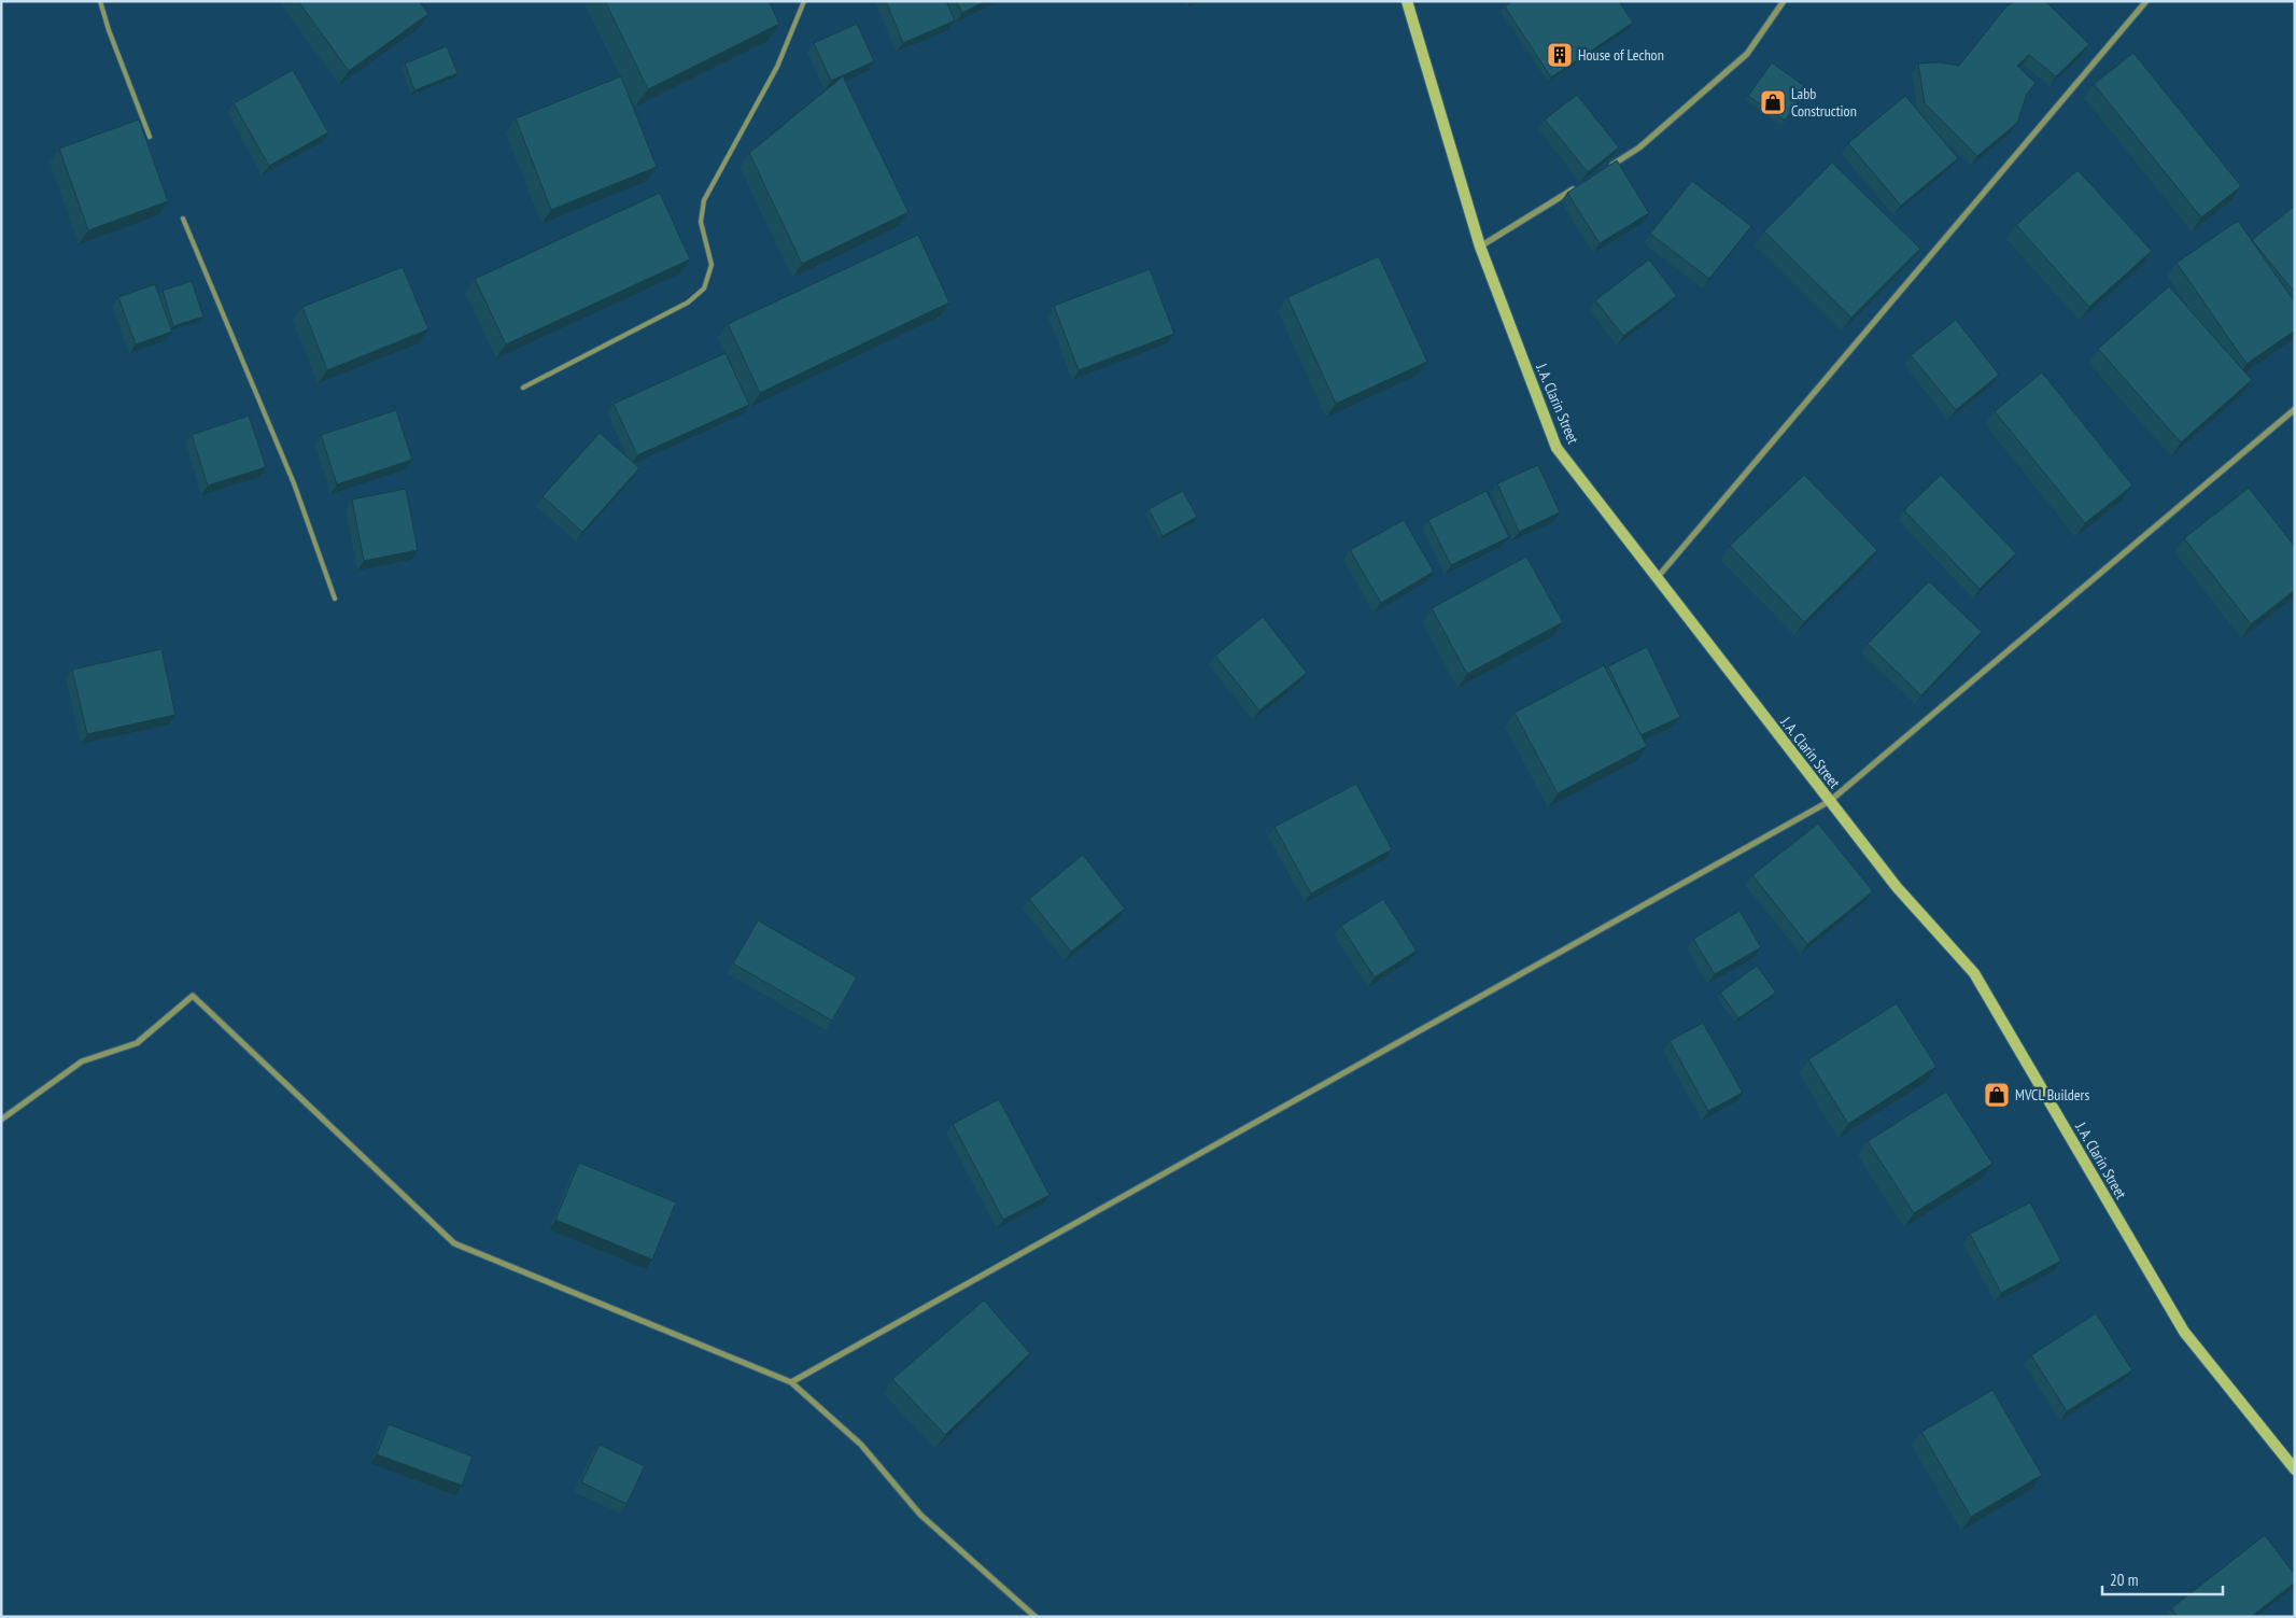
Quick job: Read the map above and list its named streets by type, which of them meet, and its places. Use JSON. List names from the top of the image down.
{
  "streets": {
    "main road": ["J. A. Clarin Street"]
  },
  "places": {
    "building": ["House of Lechon"],
    "shop": ["Labb Construction", "MVCL Builders"]
  },
  "scale_bar": "20 m"
}
